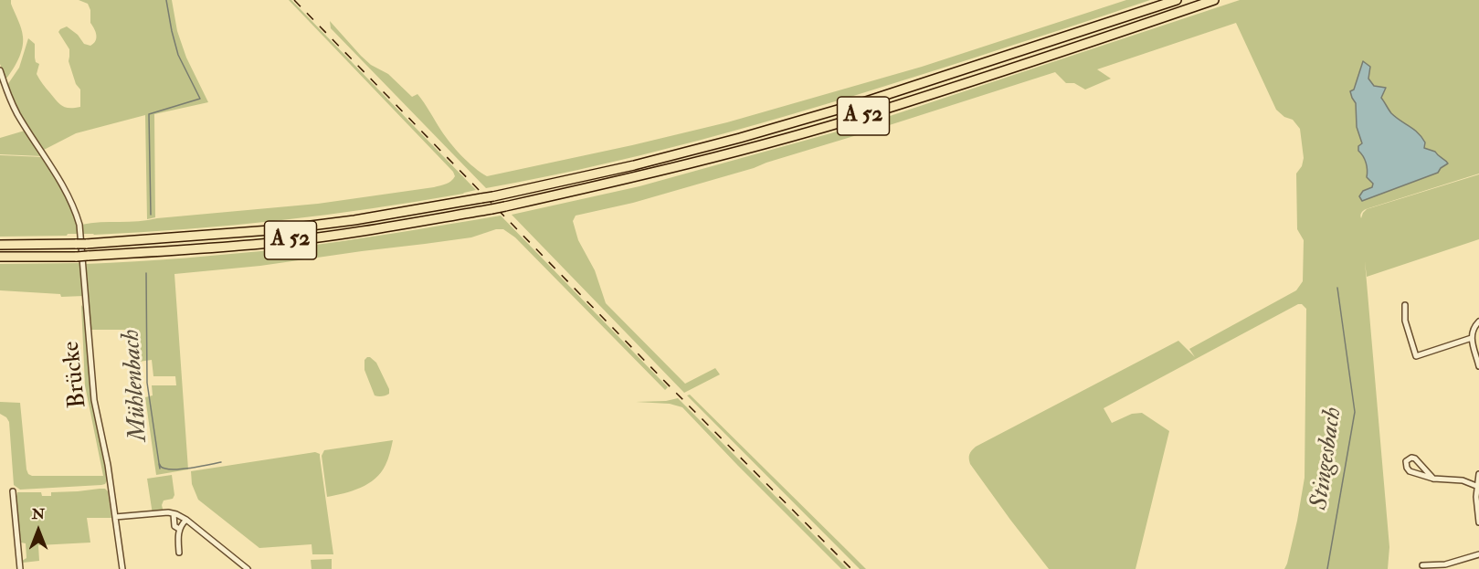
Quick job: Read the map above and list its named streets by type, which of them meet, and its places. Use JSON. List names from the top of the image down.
{
  "streets": {
    "highway": ["A 52"],
    "street": ["Brücke"]
  },
  "water": ["Mühlenbach", "Stingesbach"],
  "north": "top"
}
